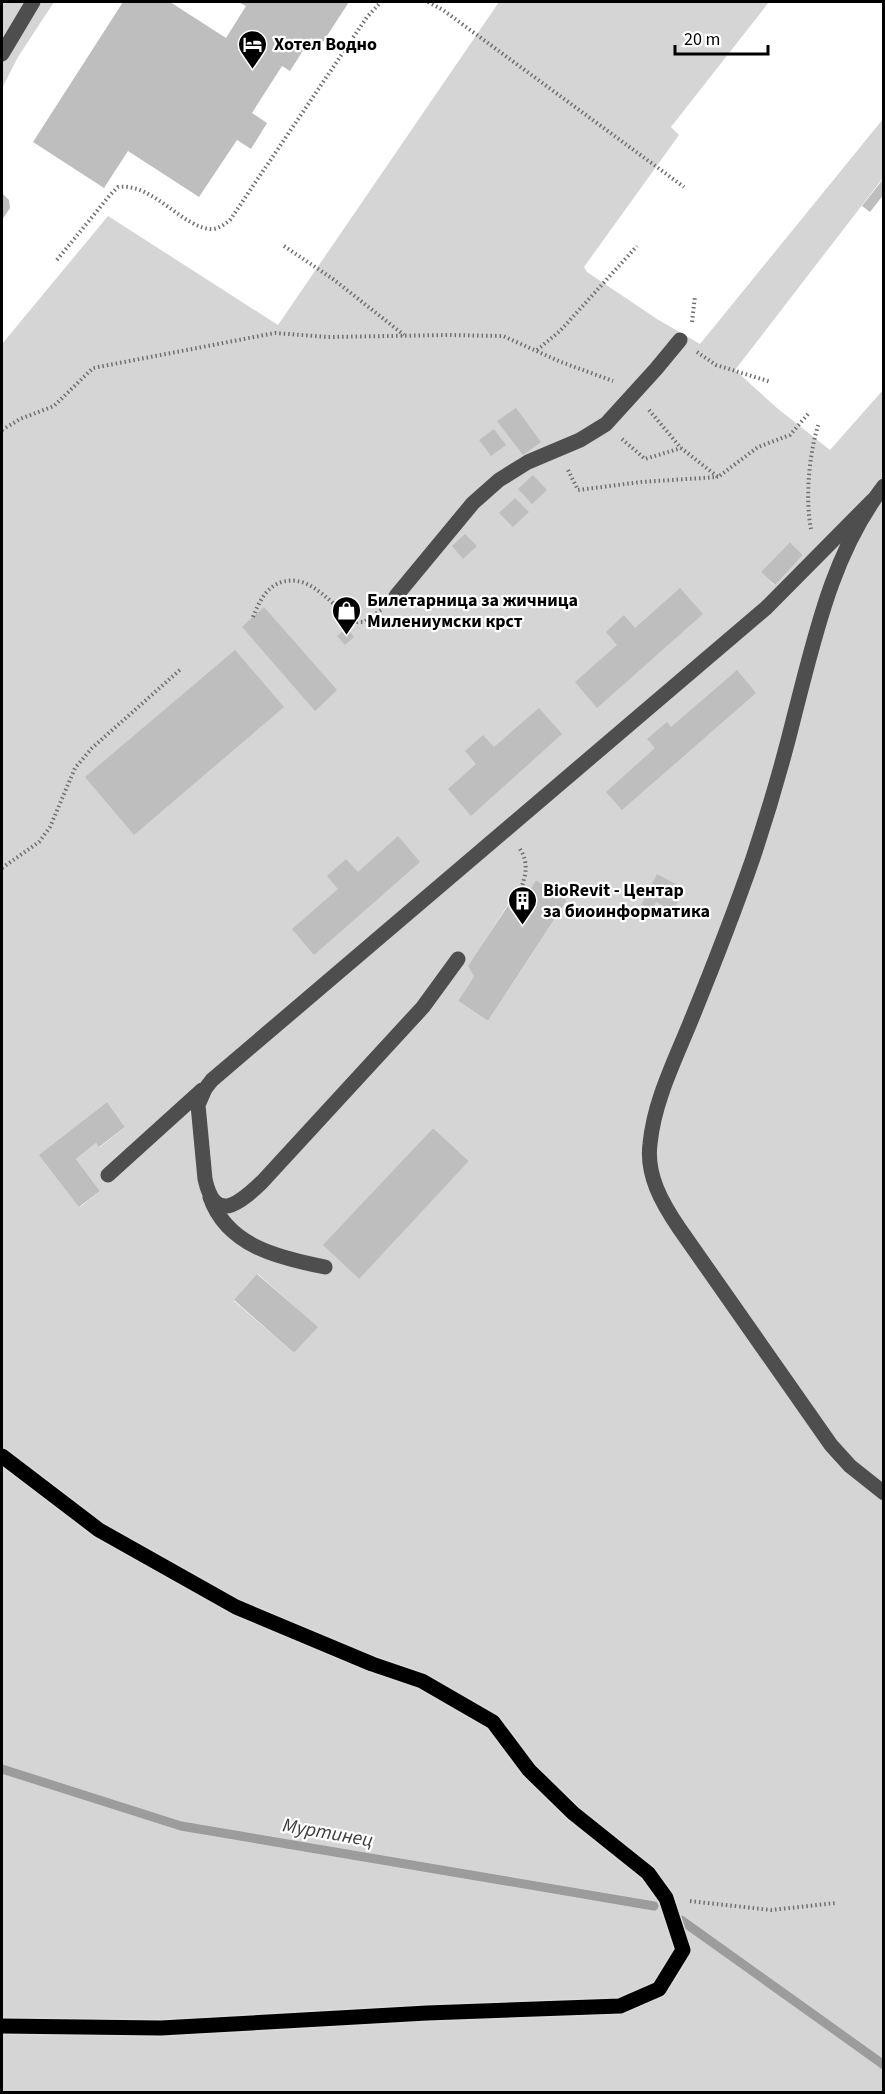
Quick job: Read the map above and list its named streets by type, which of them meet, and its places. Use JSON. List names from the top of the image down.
{
  "water": ["Муртинец"],
  "places": {
    "hotel": ["Хотел Водно"],
    "shop": ["Билетарница за жичница Милениумски крст"],
    "building": ["BioRevit - Центар за биоинформатика"]
  },
  "scale_bar": "20 m"
}
